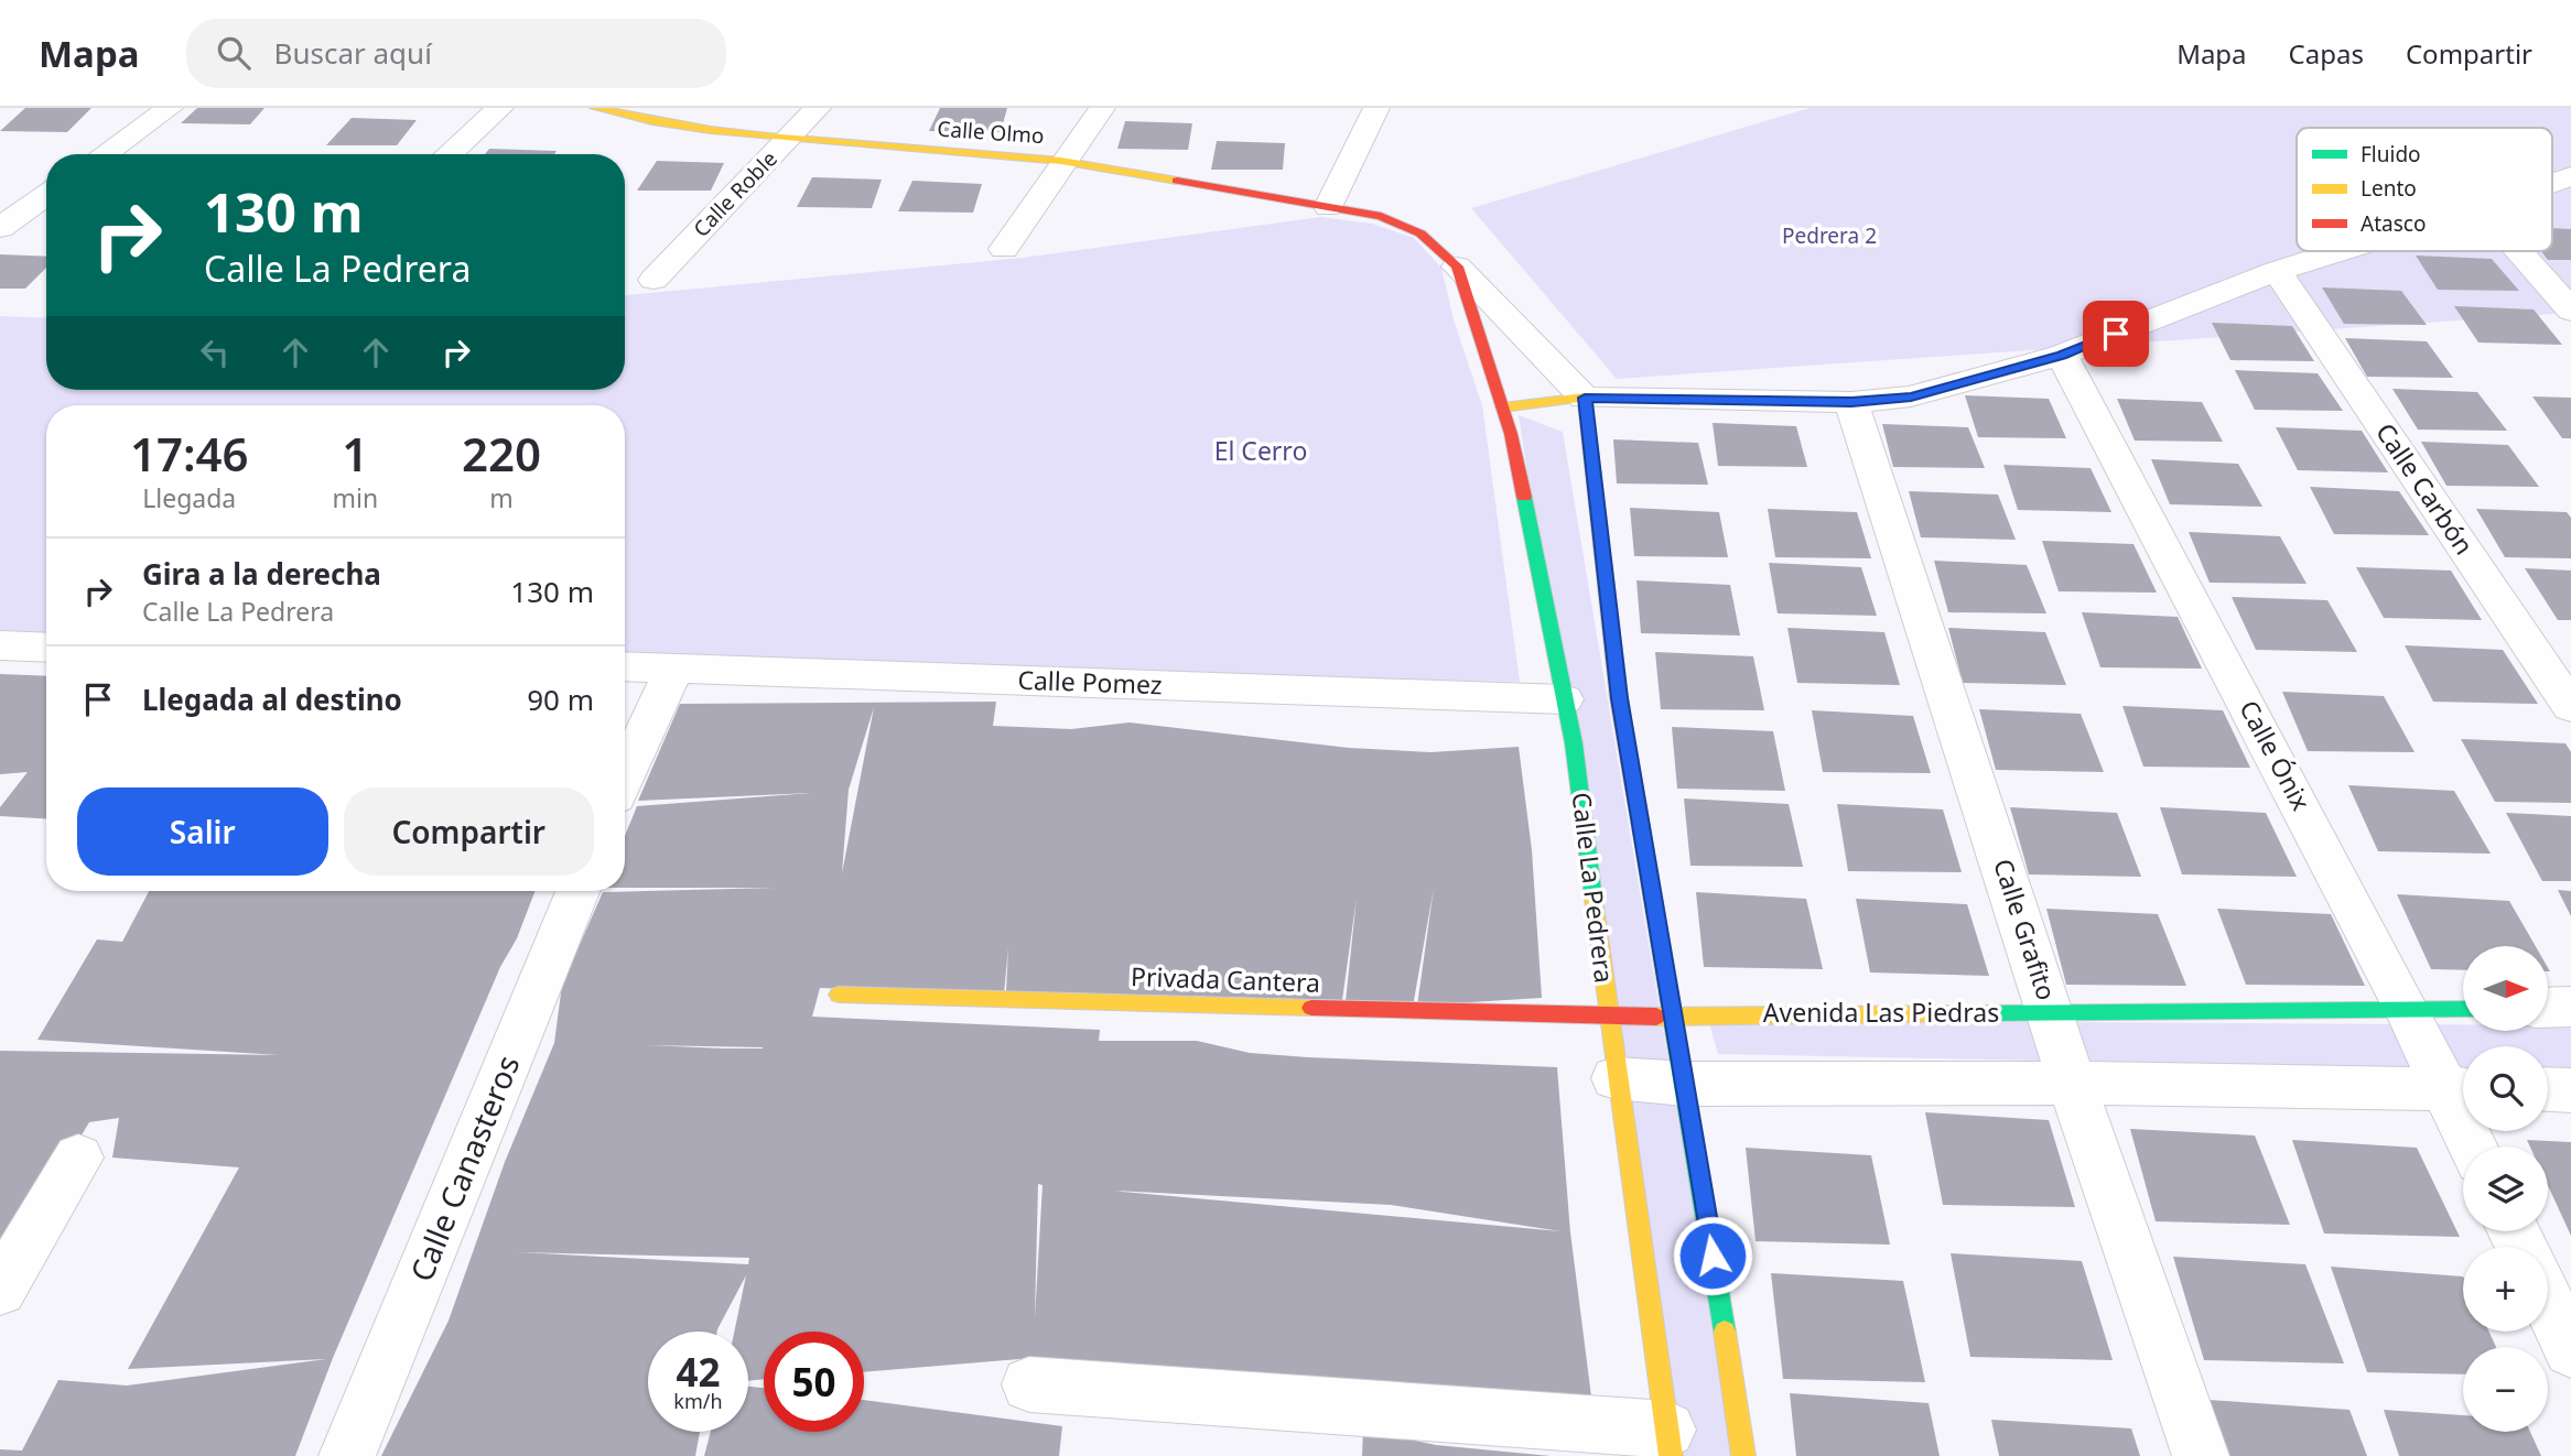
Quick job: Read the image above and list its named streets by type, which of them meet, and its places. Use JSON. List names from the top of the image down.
{
  "streets": {
    "main road": [
      "Calle Olmo",
      "Calle La Pedrera",
      "Privada Cantera",
      "Avenida Las Piedras"
    ],
    "street": [
      "Calle Roble",
      "Calle Carbón",
      "Calle Pomez",
      "Calle Ónix",
      "Calle Grafito",
      "Calle Canasteros"
    ]
  },
  "crossings": [
    ["Calle Olmo", "Calle Roble"],
    ["Calle Olmo", "Calle La Pedrera"],
    ["Calle Pomez", "Calle La Pedrera"],
    ["Calle Ónix", "Avenida Las Piedras"],
    ["Calle La Pedrera", "Privada Cantera"],
    ["Calle La Pedrera", "Avenida Las Piedras"],
    ["Calle Grafito", "Avenida Las Piedras"],
    ["Privada Cantera", "Avenida Las Piedras"]
  ],
  "parks": ["Pedrera 2", "El Cerro"],
  "legend": ["Fluido", "Lento", "Atasco"],
  "north": "right",
  "page": {
    "header": "Mapa",
    "search": "Buscar aquí",
    "nav": ["Mapa", "Capas", "Compartir"],
    "turn": ["130 m", "Calle La Pedrera"],
    "eta": [
      "17:46",
      "Llegada",
      "1",
      "min",
      "220",
      "m"
    ],
    "list": [
      {
        "name": "Gira a la derecha",
        "note": "Calle La Pedrera",
        "value": "130 m"
      },
      {
        "name": "Llegada al destino",
        "value": "90 m"
      }
    ],
    "buttons": ["Salir", "Compartir"],
    "map_buttons": ["+", "−"],
    "speed": "42 km/h",
    "limit": "50"
  }
}
